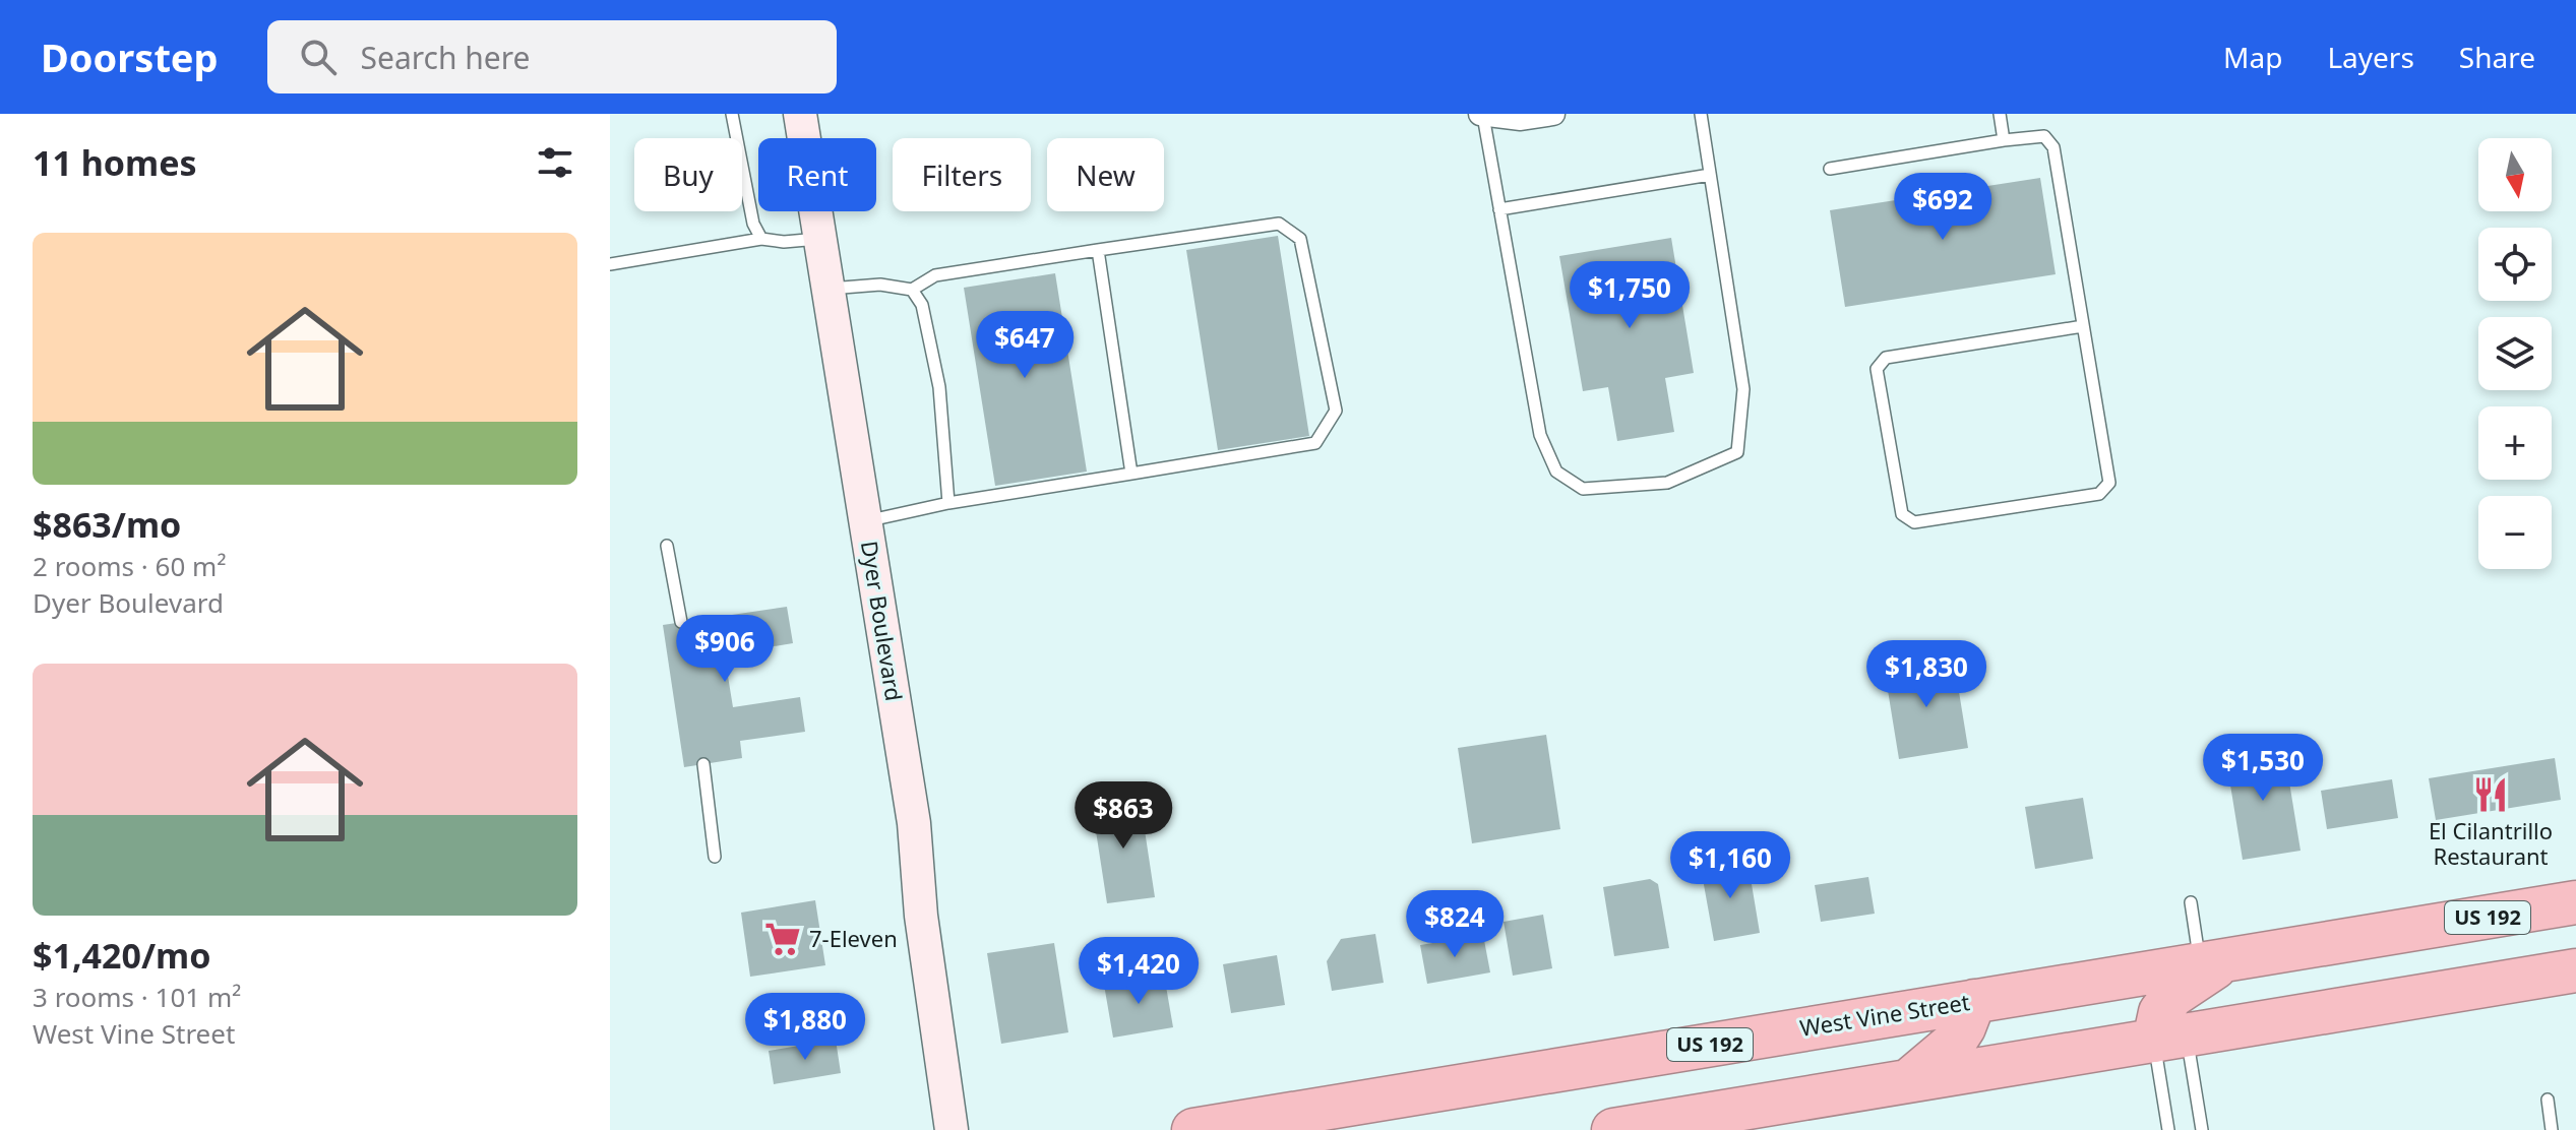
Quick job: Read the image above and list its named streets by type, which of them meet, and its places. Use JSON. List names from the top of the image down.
{
  "streets": {
    "highway": ["US 192", "West Vine Street"],
    "main road": ["Dyer Boulevard"]
  },
  "places": {
    "restaurant": ["El Cilantrillo Restaurant"],
    "supermarket": ["7-Eleven"]
  },
  "north": "bottom",
  "page": {
    "header": "Doorstep",
    "search": "Search here",
    "nav": ["Map", "Layers", "Share"],
    "heading": "11 homes",
    "map_buttons": ["+", "−"],
    "chip": [
      "Buy",
      "Rent",
      "Filters",
      "New"
    ],
    "price": [
      "$692",
      "$1,750",
      "$647",
      "$906",
      "$1,830",
      "$1,530",
      "$863",
      "$1,160",
      "$824",
      "$1,420",
      "$1,880"
    ],
    "list": [
      {
        "name": "$863/mo",
        "note": "2 rooms · 60 m² · Dyer Boulevard"
      },
      {
        "name": "$1,420/mo",
        "note": "3 rooms · 101 m² · West Vine Street"
      }
    ]
  }
}
